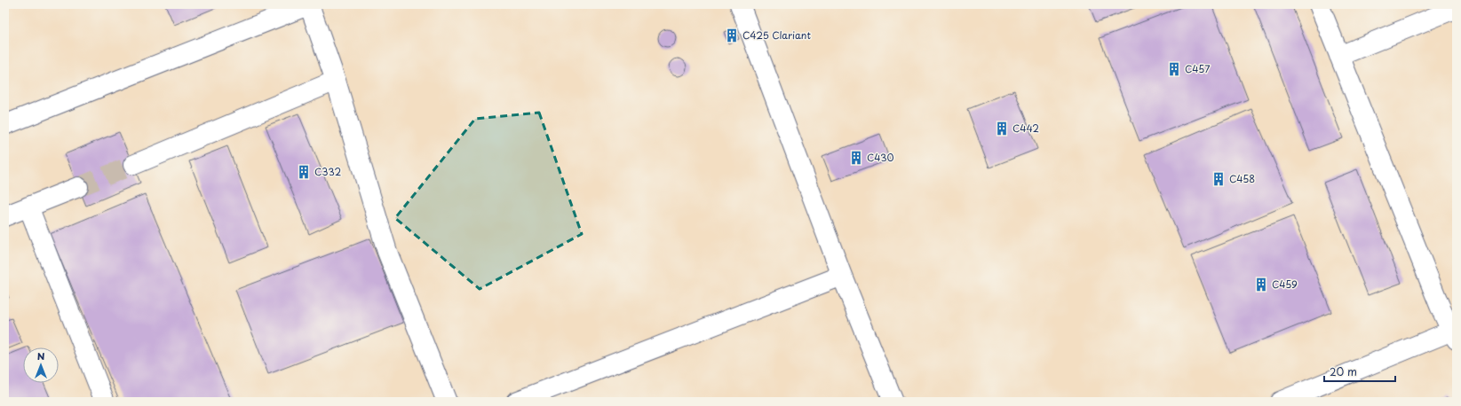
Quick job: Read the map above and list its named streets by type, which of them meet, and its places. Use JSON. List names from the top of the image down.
{
  "places": {
    "building": [
      "C425 Clariant",
      "C457",
      "C442",
      "C430",
      "C332",
      "C458",
      "C459"
    ]
  },
  "scale_bar": "20 m",
  "north": "top"
}
